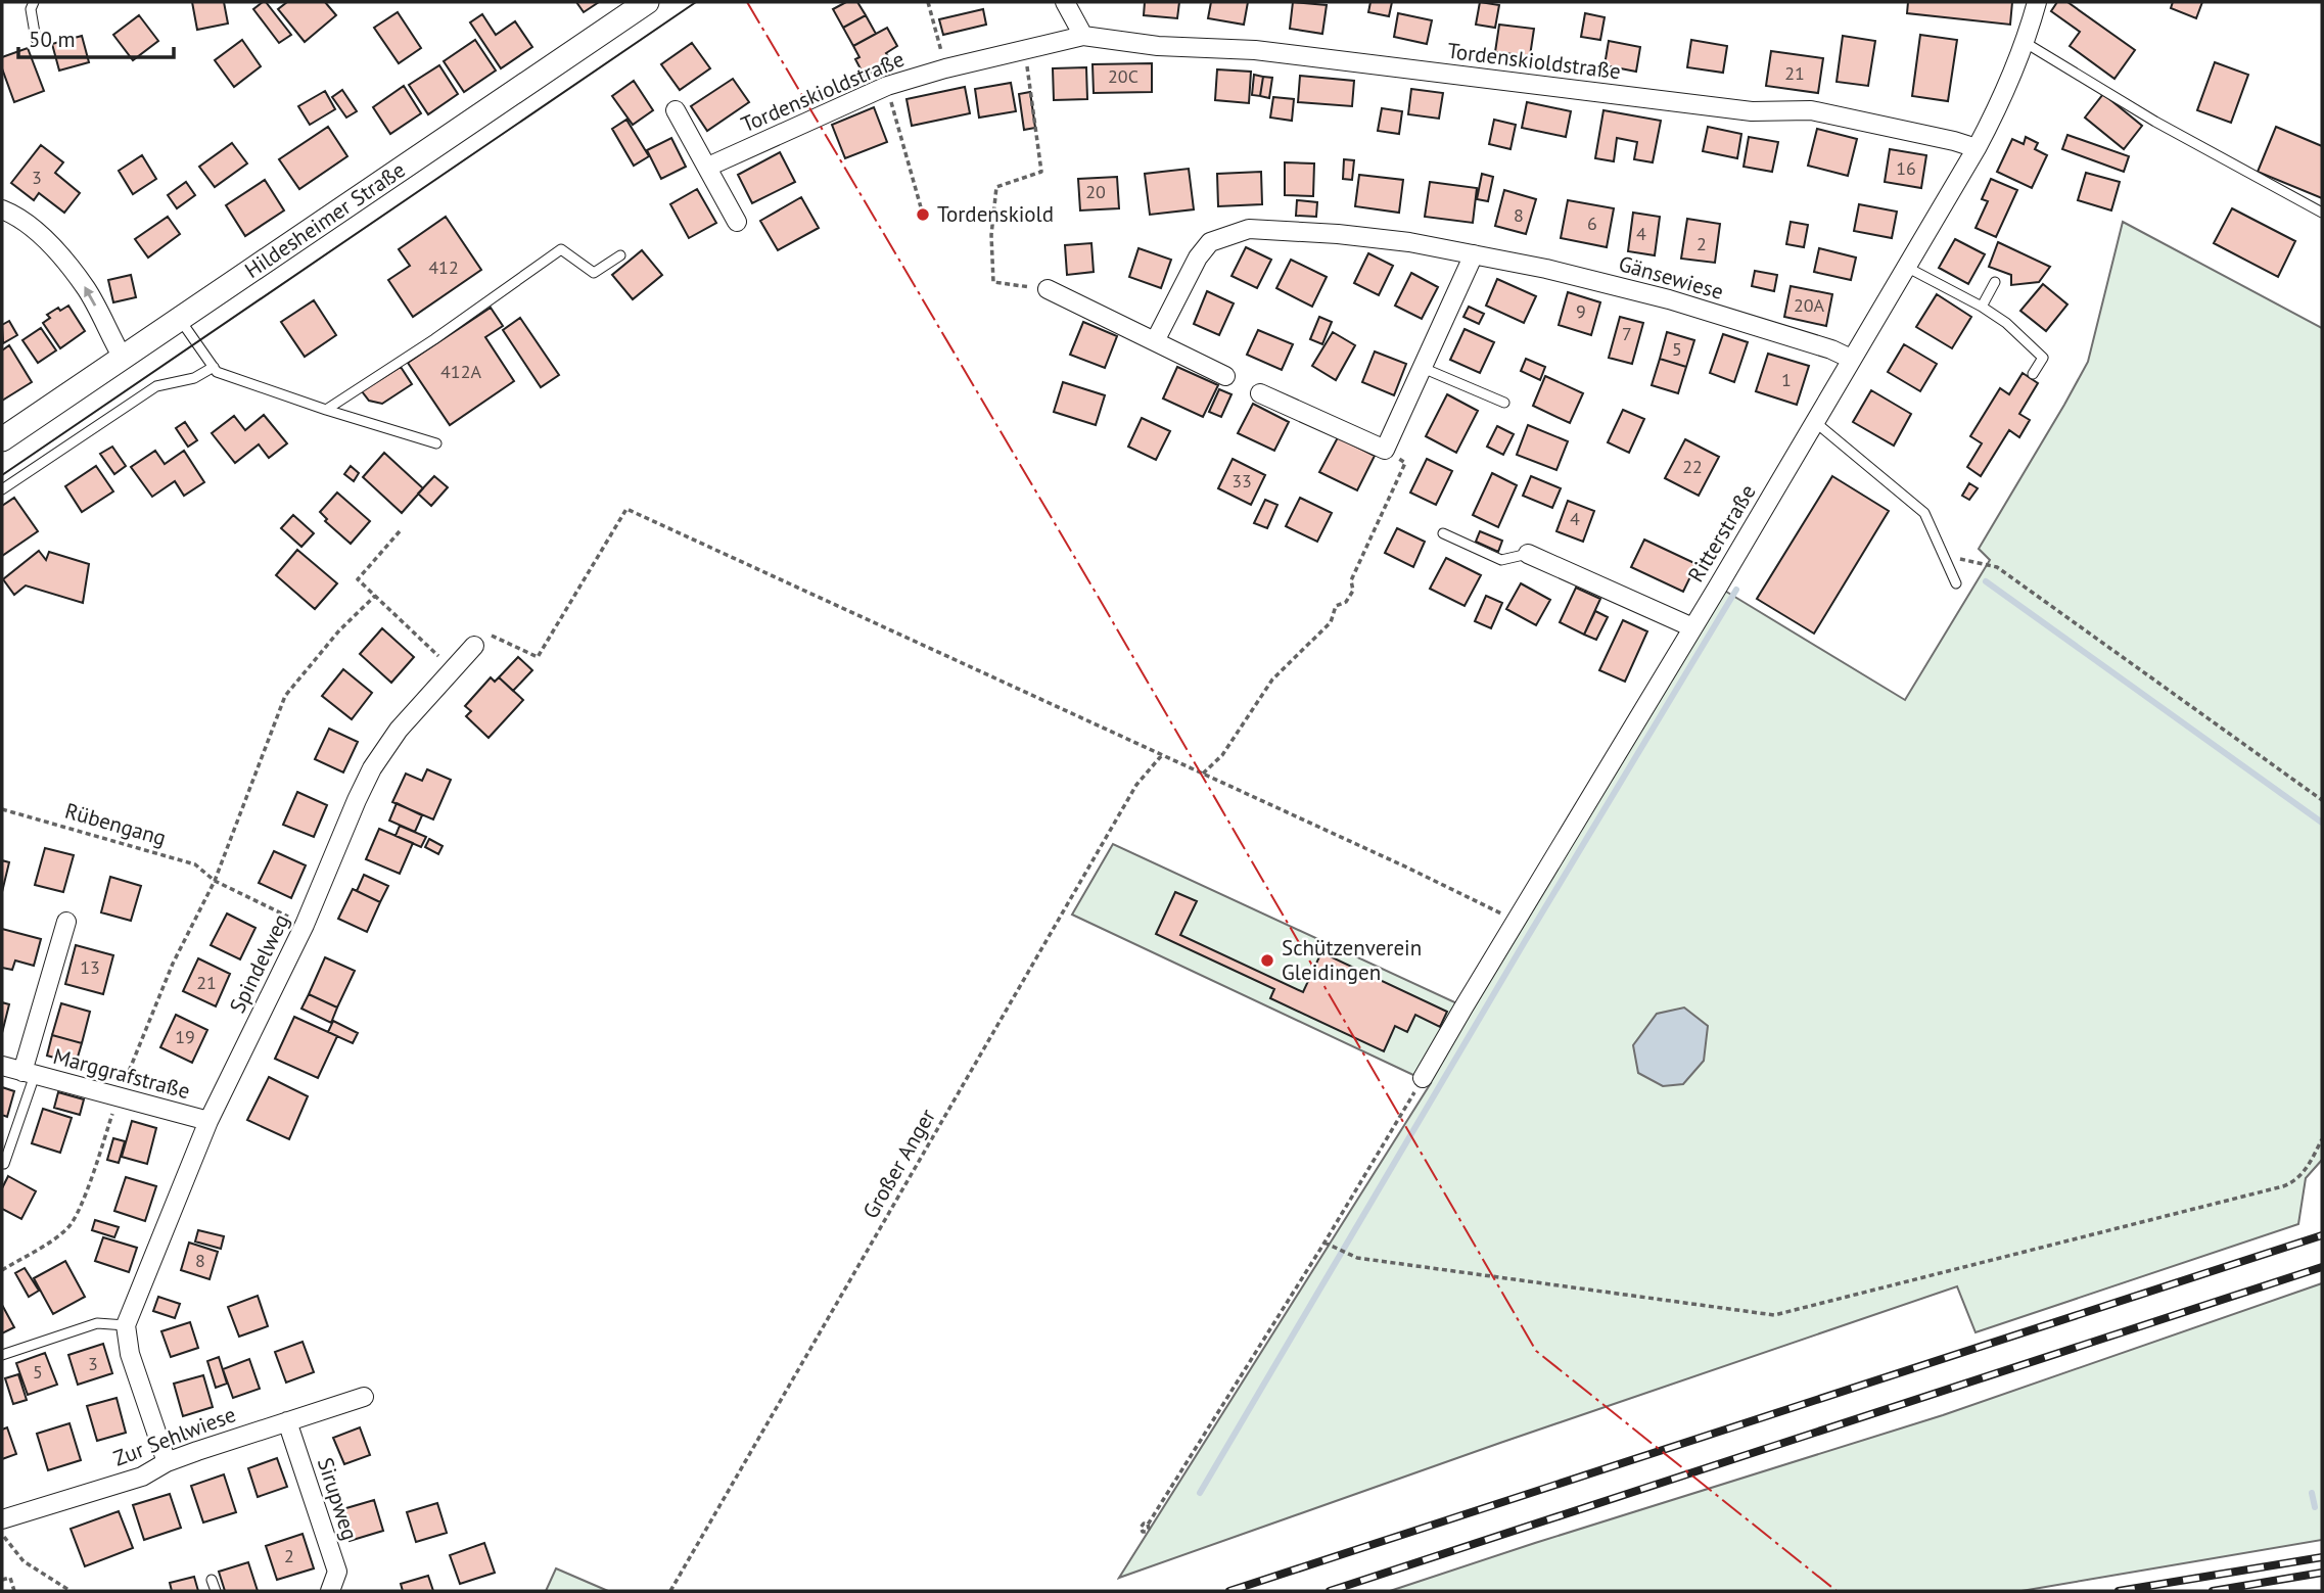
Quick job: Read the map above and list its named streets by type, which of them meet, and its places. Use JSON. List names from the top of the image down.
{
  "streets": {
    "street": [
      "Tordenskioldstraße",
      "Hildesheimer Straße",
      "Gänsewiese",
      "Ritterstraße",
      "Spindelweg",
      "Marggrafstraße",
      "Zur Sehlwiese",
      "Sirupweg"
    ],
    "path": ["Rübengang", "Großer Anger"]
  },
  "crossings": [
    ["Tordenskioldstraße", "Ritterstraße"],
    ["Gänsewiese", "Ritterstraße"],
    ["Rübengang", "Spindelweg"],
    ["Spindelweg", "Marggrafstraße"],
    ["Zur Sehlwiese", "Sirupweg"]
  ],
  "places": ["Tordenskiold", "Schützenverein Gleidingen"],
  "house_numbers": [
    "21",
    "20C",
    "16",
    "3",
    "20",
    "8",
    "6",
    "4",
    "2",
    "412",
    "20A",
    "9",
    "7",
    "5",
    "412A",
    "1",
    "22",
    "33",
    "4",
    "13",
    "21",
    "19",
    "8",
    "3",
    "5",
    "2"
  ],
  "scale_bar": "50 m"
}
